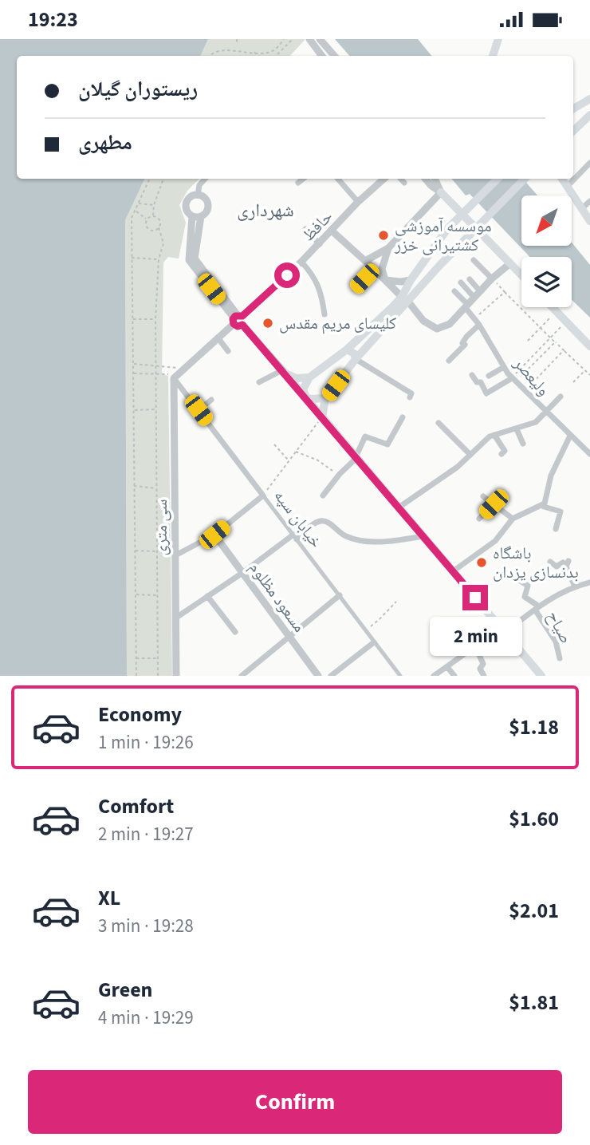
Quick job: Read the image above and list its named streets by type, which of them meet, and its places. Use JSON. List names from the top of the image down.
{
  "streets": {
    "street": [
      "حافظ",
      "ولیعصر",
      "خیابان سپه",
      "سی متری",
      "مسعود مظلوم",
      "صیاح"
    ]
  },
  "crossings": [
    ["حافظ", "خیابان سپه"],
    ["حافظ", "سی متری"],
    ["خیابان سپه", "سی متری"]
  ],
  "districts": ["شهرداری"],
  "places": ["موسسه آموزشی کشتیرانی خزر", "کلیسای مریم مقدس", "باشگاه بدنسازی یزدان"],
  "north": "bottom left",
  "page": {
    "status": "19:23",
    "banner": ["ریستوران گیلان", "مطهری"],
    "bubble": "2 min",
    "list": [
      {
        "name": "Economy",
        "note": "1 min · 19:26",
        "value": "$1.18"
      },
      {
        "name": "Comfort",
        "note": "2 min · 19:27",
        "value": "$1.60"
      },
      {
        "name": "XL",
        "note": "3 min · 19:28",
        "value": "$2.01"
      },
      {
        "name": "Green",
        "note": "4 min · 19:29",
        "value": "$1.81"
      }
    ],
    "buttons": "Confirm"
  }
}
